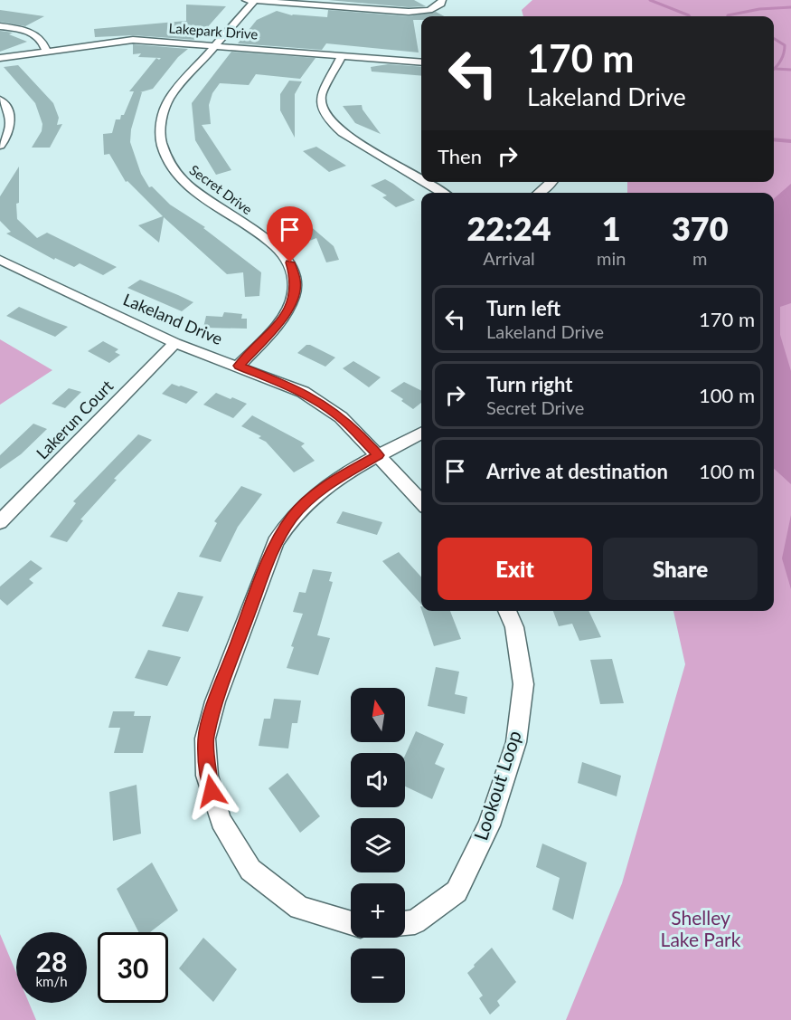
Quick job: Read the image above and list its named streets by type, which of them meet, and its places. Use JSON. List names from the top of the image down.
{
  "streets": {
    "street": [
      "Lakepark Drive",
      "Secret Drive",
      "Lakeland Drive",
      "Lakerun Court",
      "Lookout Loop"
    ]
  },
  "crossings": [
    ["Lakepark Drive", "Secret Drive"],
    ["Secret Drive", "Lakeland Drive"],
    ["Lakeland Drive", "Lakerun Court"]
  ],
  "parks": ["Shelley Lake Park"],
  "north": "top",
  "page": {
    "turn": ["170 m", "Lakeland Drive"],
    "then": "Then",
    "eta": [
      "22:24",
      "Arrival",
      "1",
      "min",
      "370",
      "m"
    ],
    "list": [
      {
        "name": "Turn left",
        "note": "Lakeland Drive",
        "value": "170 m"
      },
      {
        "name": "Turn right",
        "note": "Secret Drive",
        "value": "100 m"
      },
      {
        "name": "Arrive at destination",
        "value": "100 m"
      }
    ],
    "buttons": ["Exit", "Share"],
    "map_buttons": ["+", "−"],
    "speed": "28 km/h",
    "limit": "30"
  }
}
